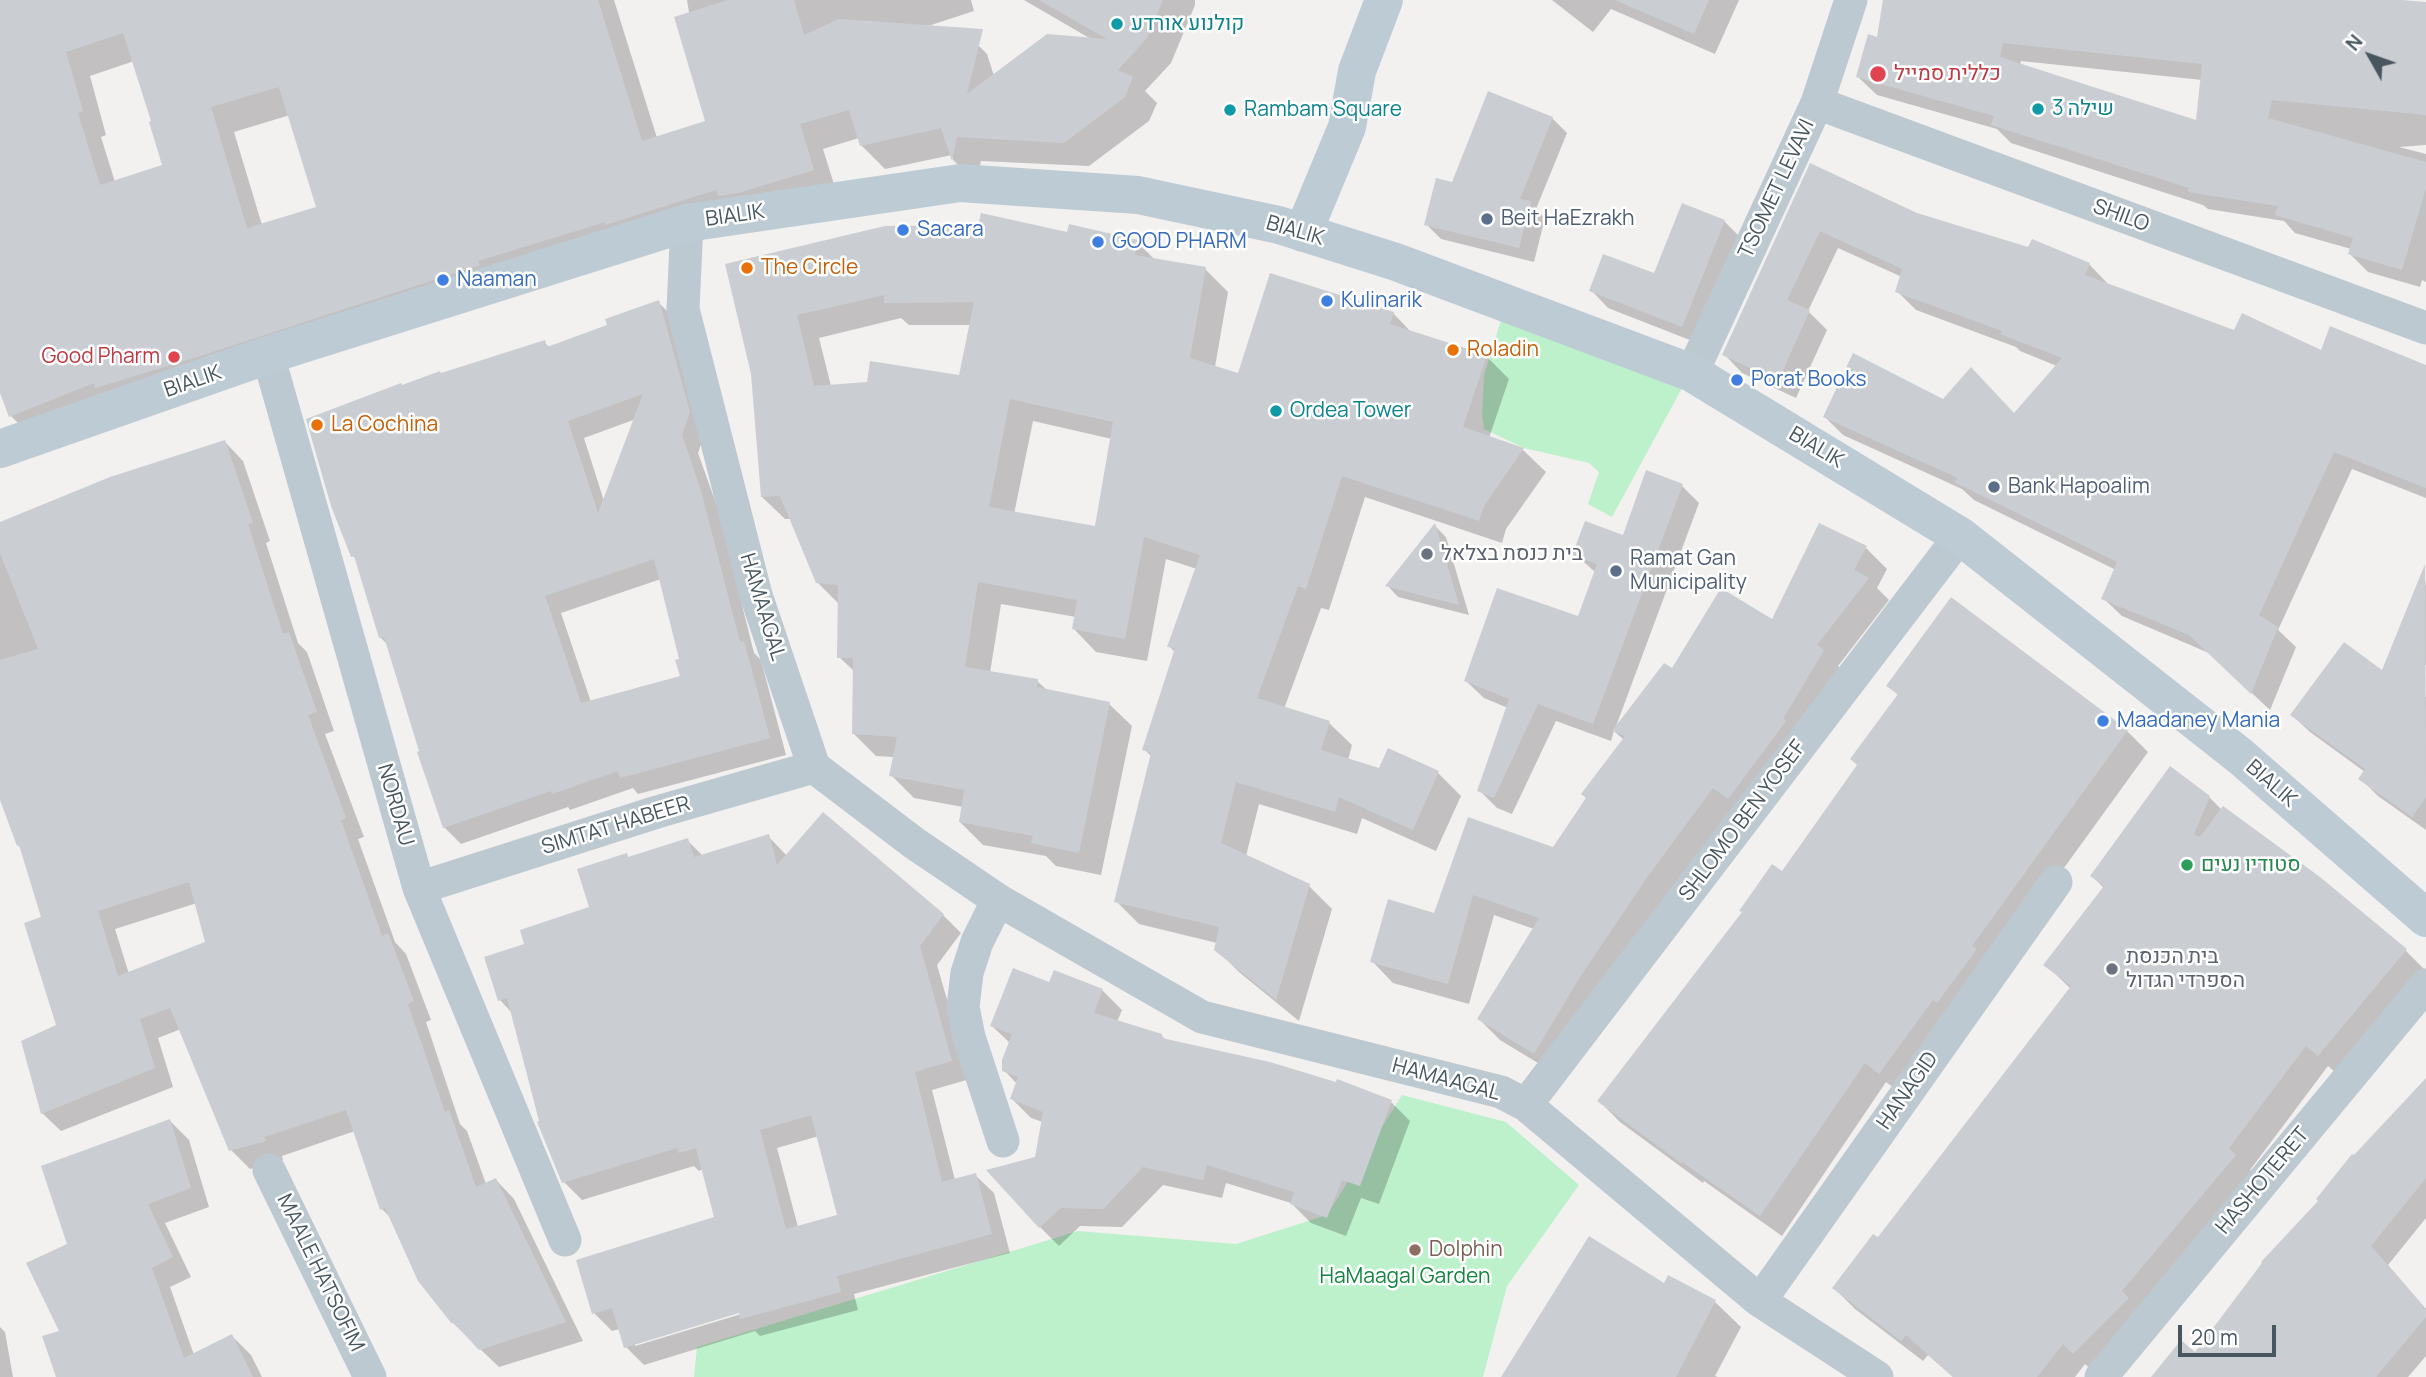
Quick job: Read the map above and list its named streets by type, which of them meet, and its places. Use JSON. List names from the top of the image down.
{
  "streets": {
    "street": [
      "TSOMET LEVAVI",
      "BIALIK",
      "SHILO",
      "HAMAAGAL",
      "NORDAU",
      "SHLOMO BEN YOSEF",
      "SIMTAT HABEER",
      "HANAGID",
      "HASHOTERET",
      "MAALE HATSOFIM"
    ]
  },
  "crossings": [
    ["TSOMET LEVAVI", "BIALIK"],
    ["TSOMET LEVAVI", "SHILO"],
    ["BIALIK", "HAMAAGAL"],
    ["BIALIK", "NORDAU"],
    ["BIALIK", "SHLOMO BEN YOSEF"],
    ["HAMAAGAL", "SHLOMO BEN YOSEF"],
    ["HAMAAGAL", "SIMTAT HABEER"],
    ["HAMAAGAL", "HANAGID"],
    ["NORDAU", "SIMTAT HABEER"]
  ],
  "parks": ["HaMaagal Garden"],
  "places": [
    "קולנוע אורדע",
    "כללית סמייל",
    "שילה 3",
    "Rambam Square",
    "Beit HaEzrakh",
    "Sacara",
    "GOOD PHARM",
    "The Circle",
    "Naaman",
    "Kulinarik",
    "Roladin",
    "Good Pharm",
    "Porat Books",
    "Ordea Tower",
    "La Cochina",
    "Bank Hapoalim",
    "בית כנסת בצלאל",
    "Ramat Gan Municipality",
    "Maadaney Mania",
    "סטודיו נעים",
    "בית הכנסת הספרדי הגדול",
    "Dolphin"
  ],
  "scale_bar": "20 m",
  "north": "top left"
}
